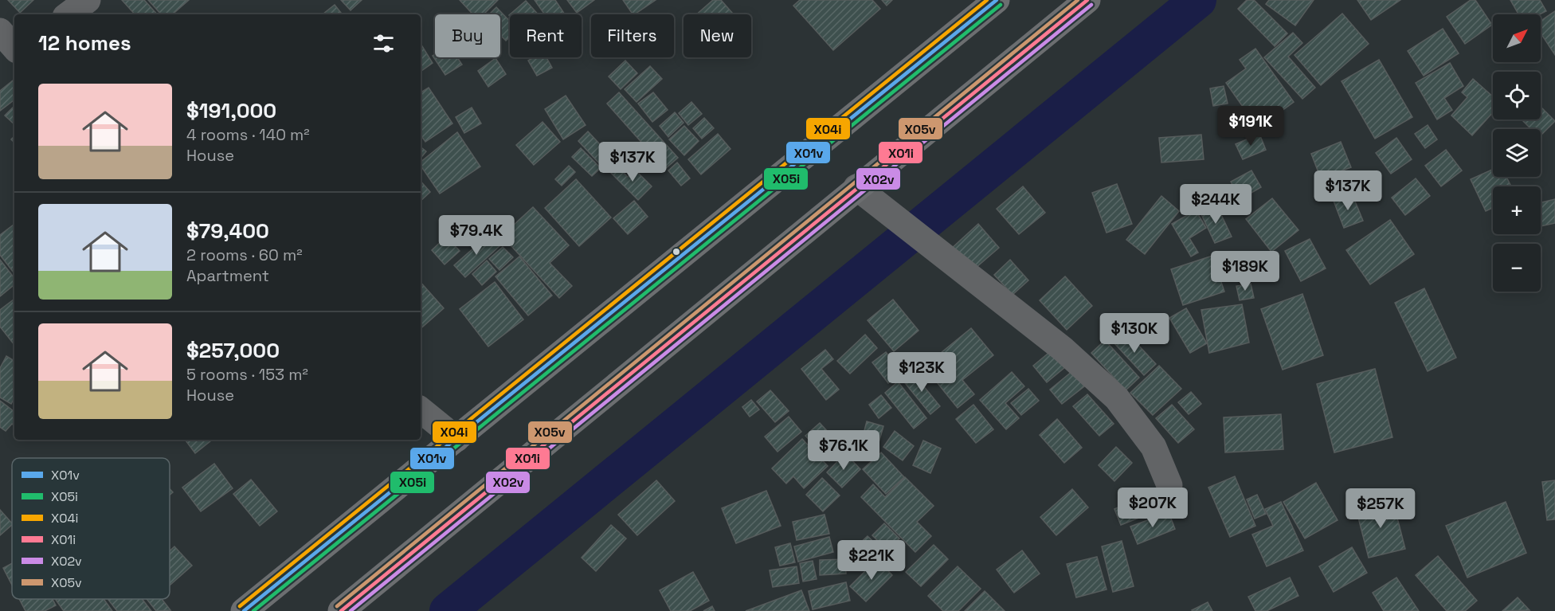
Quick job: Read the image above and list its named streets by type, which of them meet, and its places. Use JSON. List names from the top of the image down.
{
  "lines": [
    "transit line X01v",
    "transit line X04i",
    "transit line X01i",
    "transit line X05v",
    "transit line X05i",
    "transit line X02v"
  ],
  "legend": [
    "X01v",
    "X05i",
    "X04i",
    "X01i",
    "X02v",
    "X05v"
  ],
  "north": "top right",
  "page": {
    "map_buttons": ["+", "−"],
    "chip": [
      "Buy",
      "Rent",
      "Filters",
      "New"
    ],
    "heading": "12 homes",
    "list": [
      {
        "name": "$191,000",
        "note": "4 rooms · 140 m² · House"
      },
      {
        "name": "$79,400",
        "note": "2 rooms · 60 m² · Apartment"
      },
      {
        "name": "$257,000",
        "note": "5 rooms · 153 m² · House"
      }
    ],
    "price": [
      "$191K",
      "$137K",
      "$137K",
      "$244K",
      "$79.4K",
      "$189K",
      "$130K",
      "$123K",
      "$76.1K",
      "$207K",
      "$257K",
      "$221K"
    ]
  }
}
